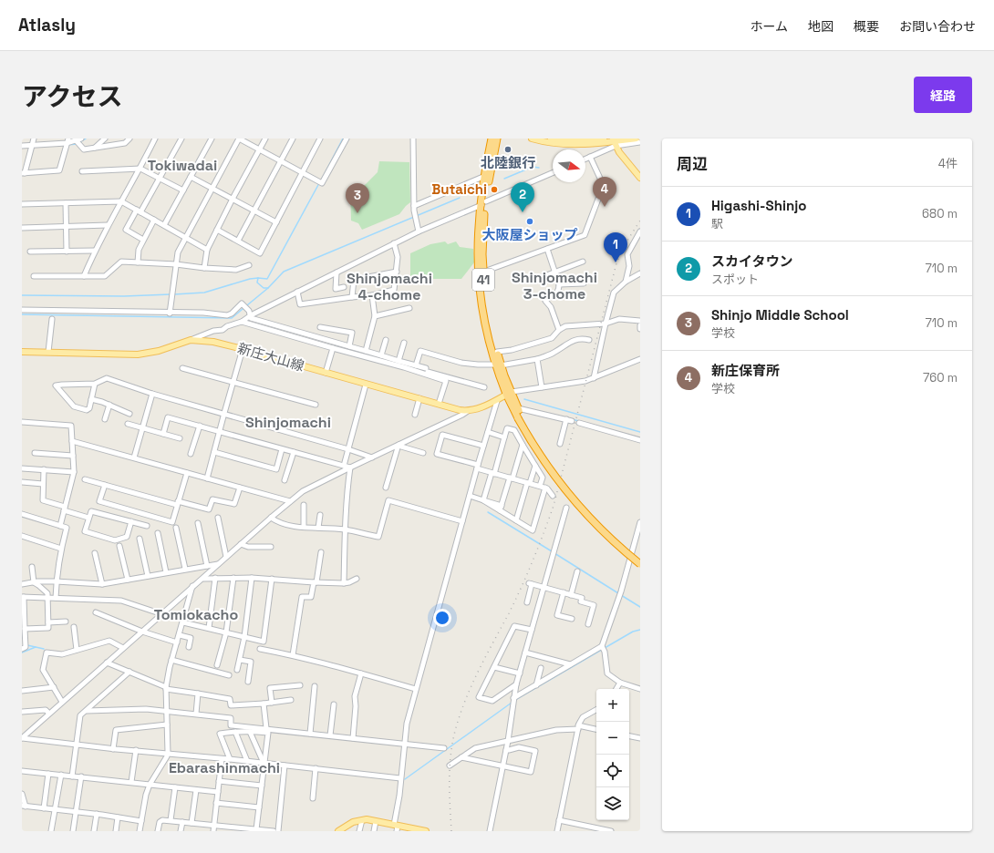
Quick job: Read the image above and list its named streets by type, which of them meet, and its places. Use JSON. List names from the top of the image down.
{
  "streets": {
    "highway": ["41"],
    "main road": ["新庄大山線"]
  },
  "districts": [
    "Tokiwadai",
    "Shinjomachi 3-chome",
    "Shinjomachi 4-chome",
    "Shinjomachi",
    "Tomiokacho",
    "Ebarashinmachi"
  ],
  "places": ["北陸銀行", "Butaichi", "大阪屋ショップ"],
  "north": "right",
  "page": {
    "header": "Atlasly",
    "nav": [
      "ホーム",
      "地図",
      "概要",
      "お問い合わせ"
    ],
    "title": "アクセス",
    "buttons": "経路",
    "heading": ["周辺", "4件"],
    "pins": [
      "4",
      "2",
      "3",
      "1"
    ],
    "list": [
      {
        "mark": "1",
        "name": "Higashi-Shinjo",
        "note": "駅",
        "value": "680 m"
      },
      {
        "mark": "2",
        "name": "スカイタウン",
        "note": "スポット",
        "value": "710 m"
      },
      {
        "mark": "3",
        "name": "Shinjo Middle School",
        "note": "学校",
        "value": "710 m"
      },
      {
        "mark": "4",
        "name": "新庄保育所",
        "note": "学校",
        "value": "760 m"
      }
    ],
    "map_buttons": ["+", "−"]
  }
}
